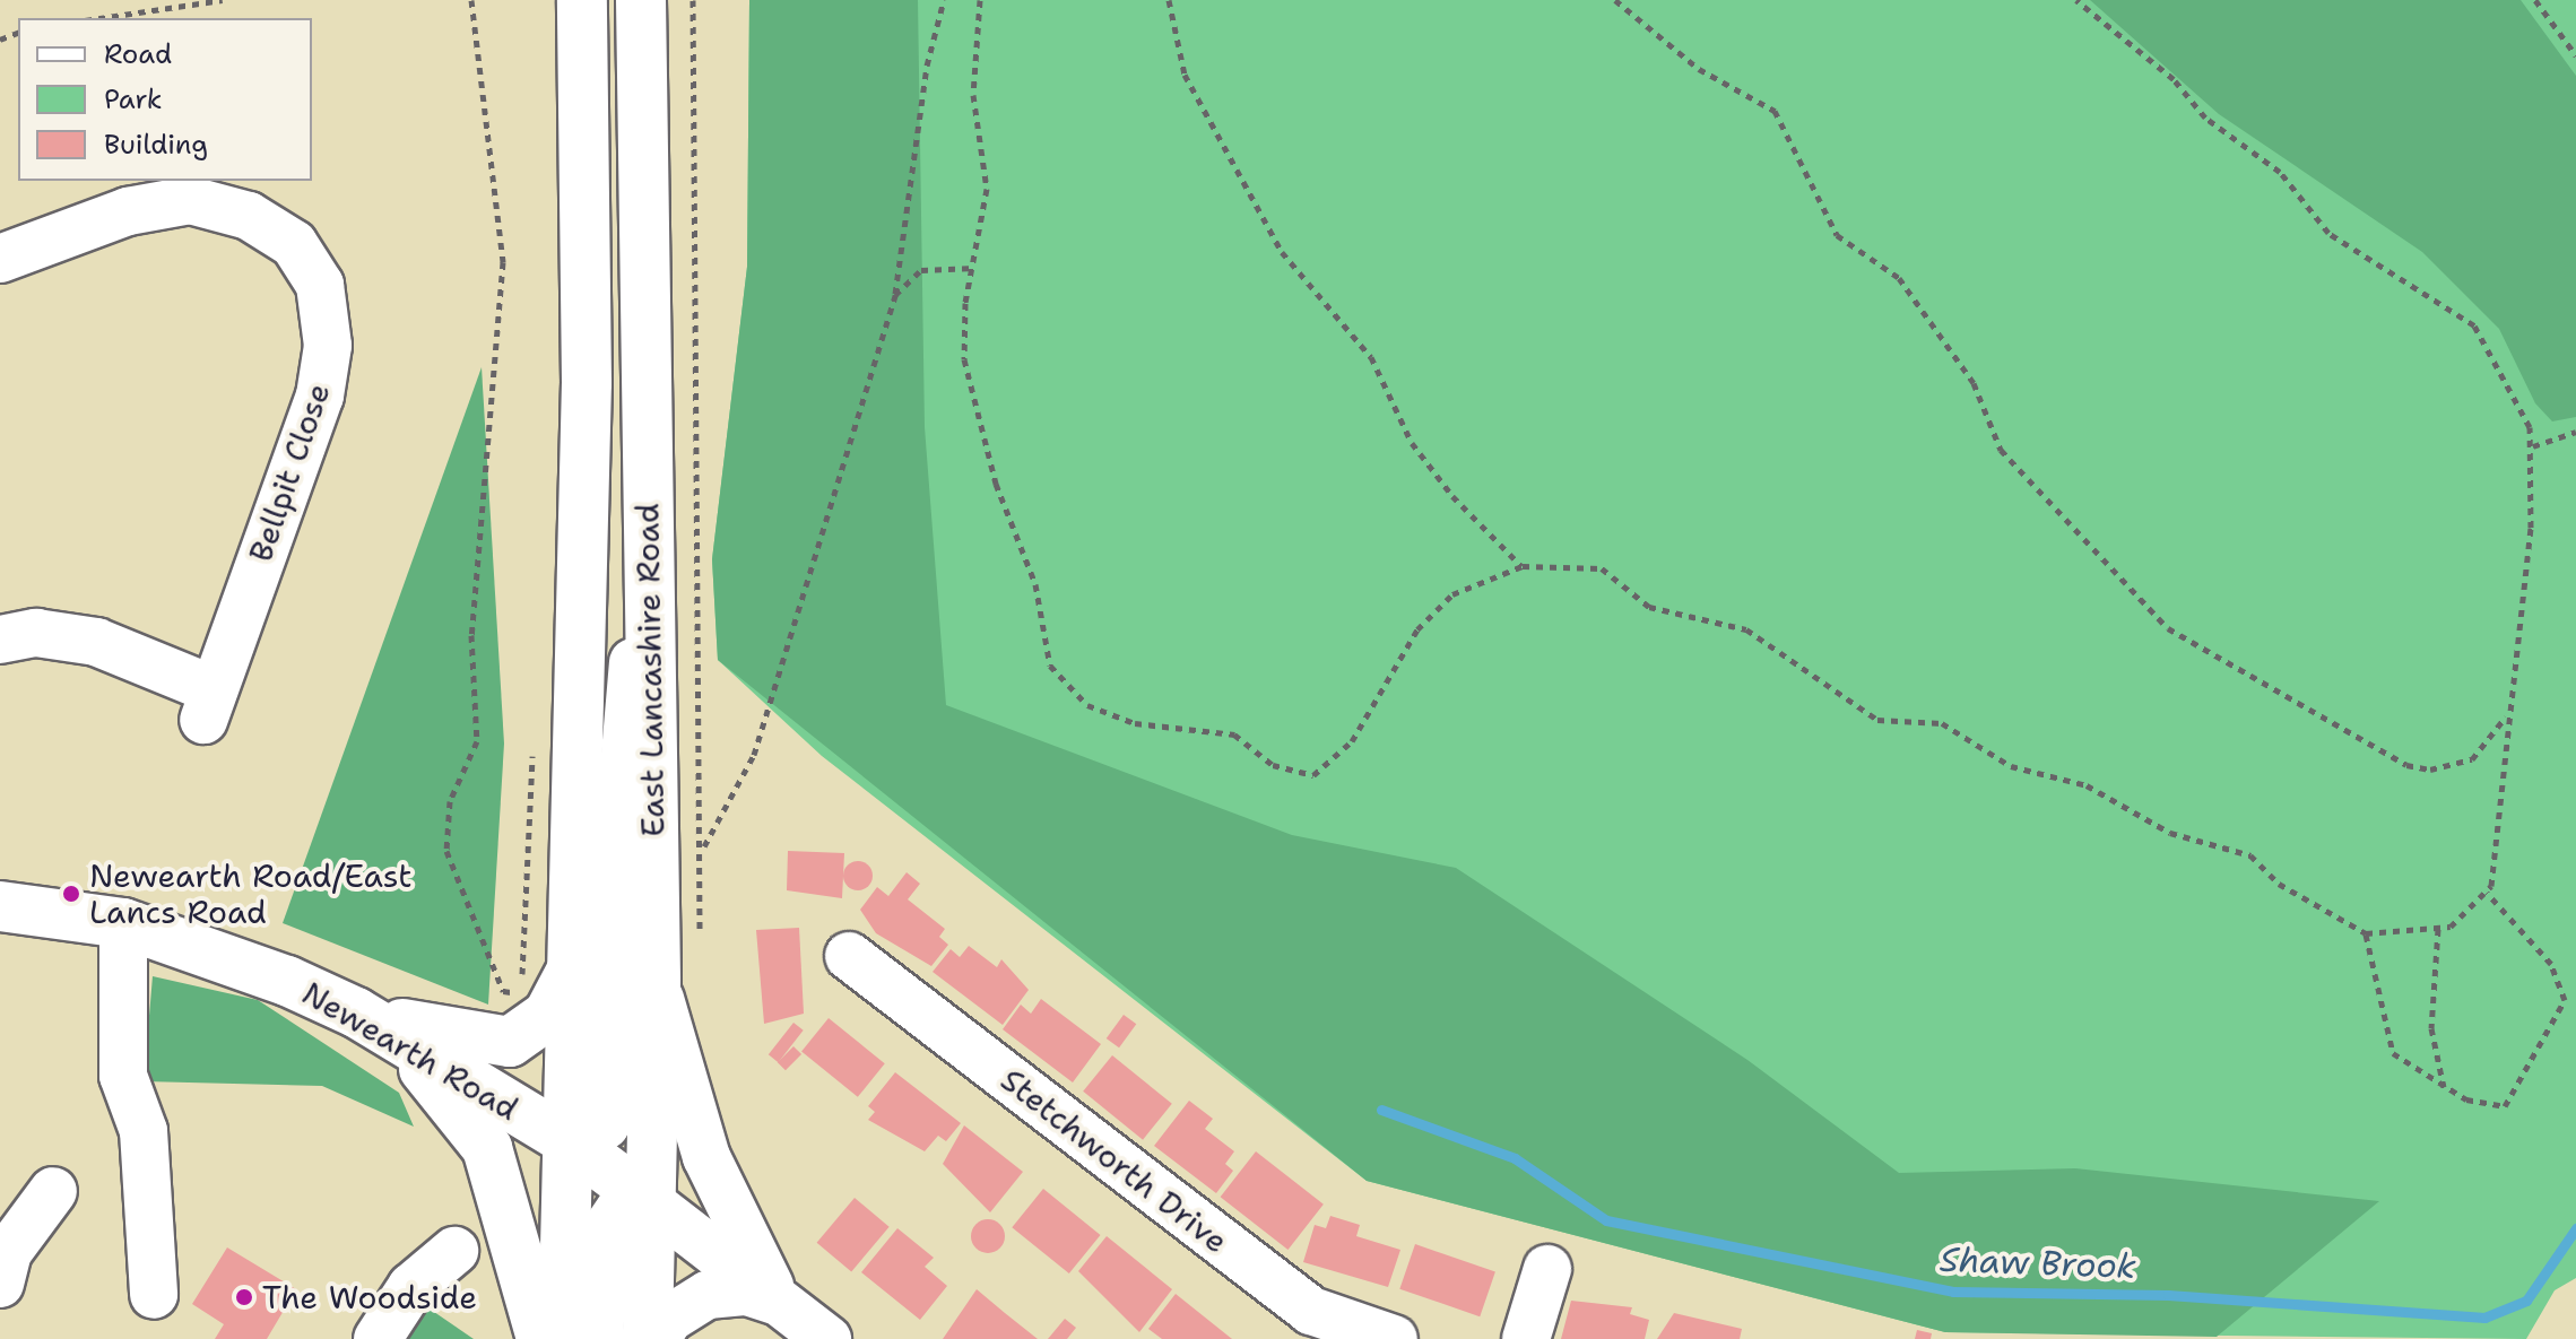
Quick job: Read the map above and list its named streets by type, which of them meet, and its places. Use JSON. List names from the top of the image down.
{
  "streets": {
    "main road": ["East Lancashire Road", "Newearth Road"],
    "street": ["Bellpit Close", "Stetchworth Drive"]
  },
  "crossings": [
    ["East Lancashire Road", "Newearth Road"]
  ],
  "water": ["Shaw Brook"],
  "places": ["Newearth Road/East Lancs Road", "The Woodside"],
  "legend": ["Road", "Park", "Building"]
}
